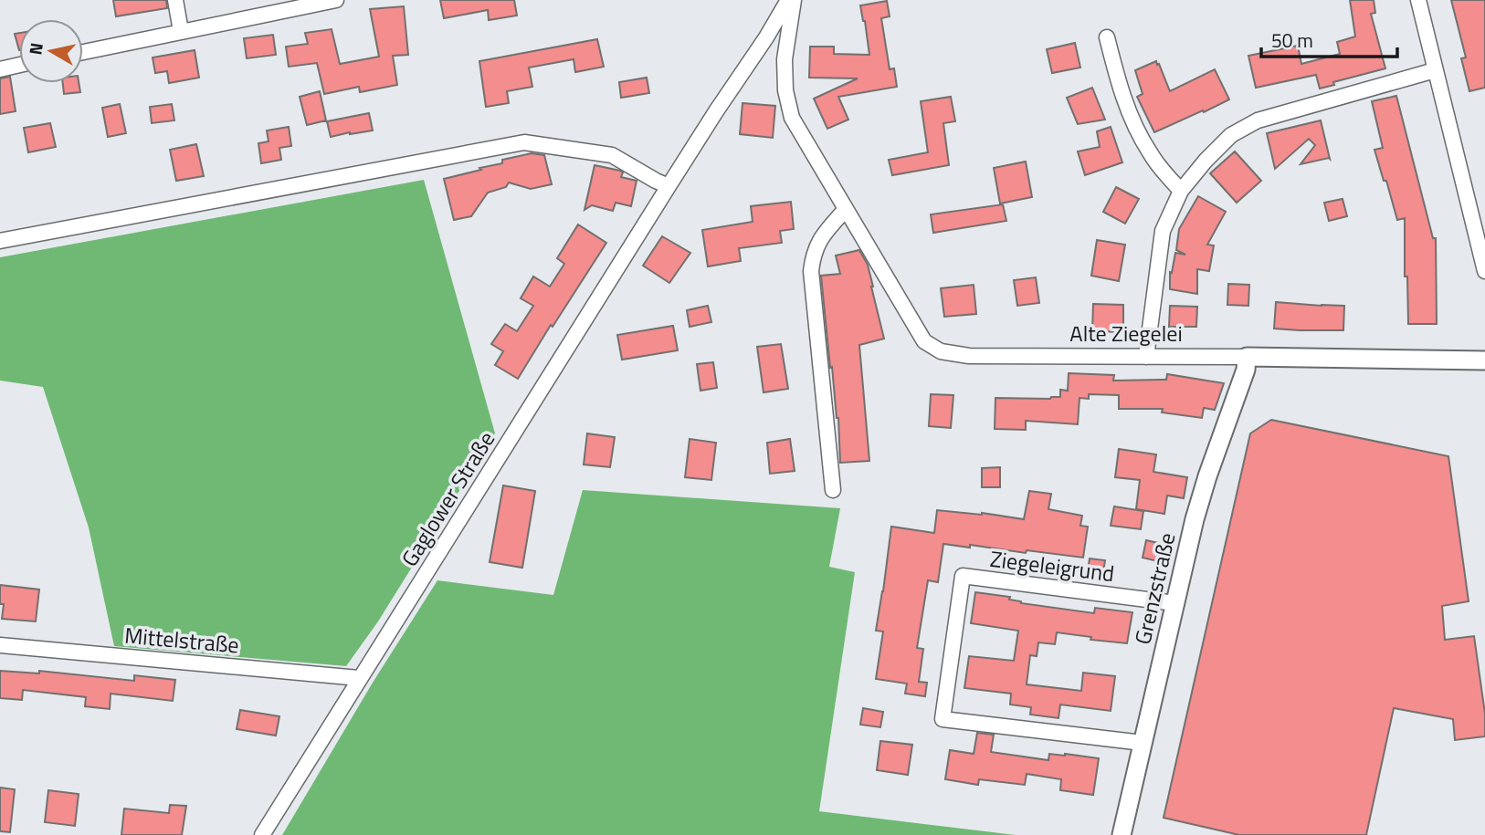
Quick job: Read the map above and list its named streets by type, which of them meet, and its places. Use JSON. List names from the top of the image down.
{
  "streets": {
    "street": [
      "Alte Ziegelei",
      "Gaglower Straße",
      "Ziegeleigrund",
      "Grenzstraße",
      "Mittelstraße"
    ]
  },
  "crossings": [
    ["Alte Ziegelei", "Grenzstraße"],
    ["Gaglower Straße", "Mittelstraße"],
    ["Ziegeleigrund", "Grenzstraße"]
  ],
  "scale_bar": "50 m",
  "north": "left"
}
